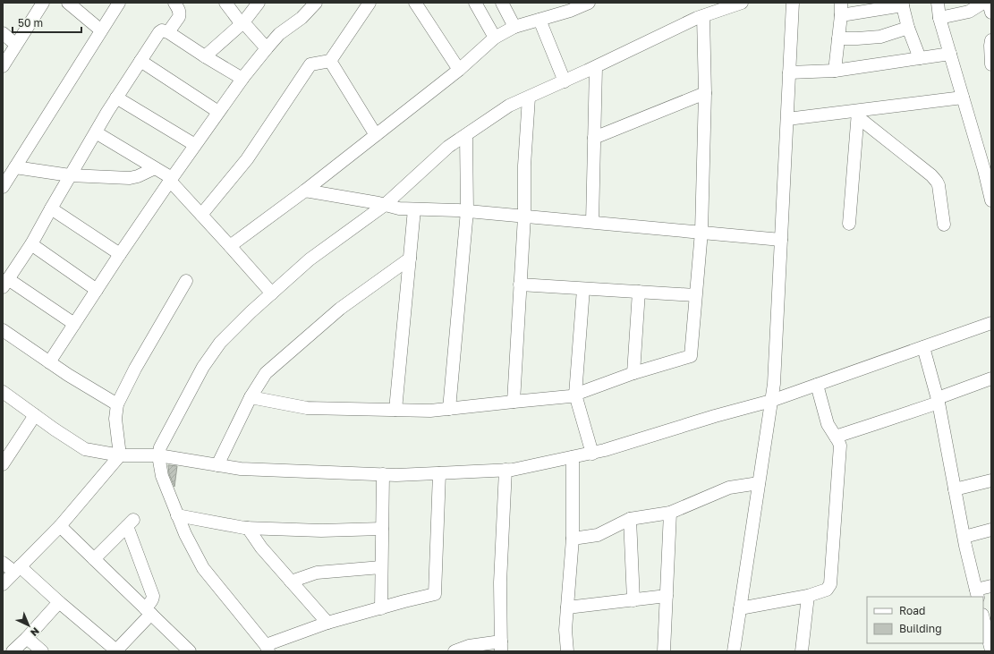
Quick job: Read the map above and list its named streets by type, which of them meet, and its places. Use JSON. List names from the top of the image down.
{
  "legend": ["Road", "Building"],
  "scale_bar": "50 m",
  "north": "bottom right"
}
